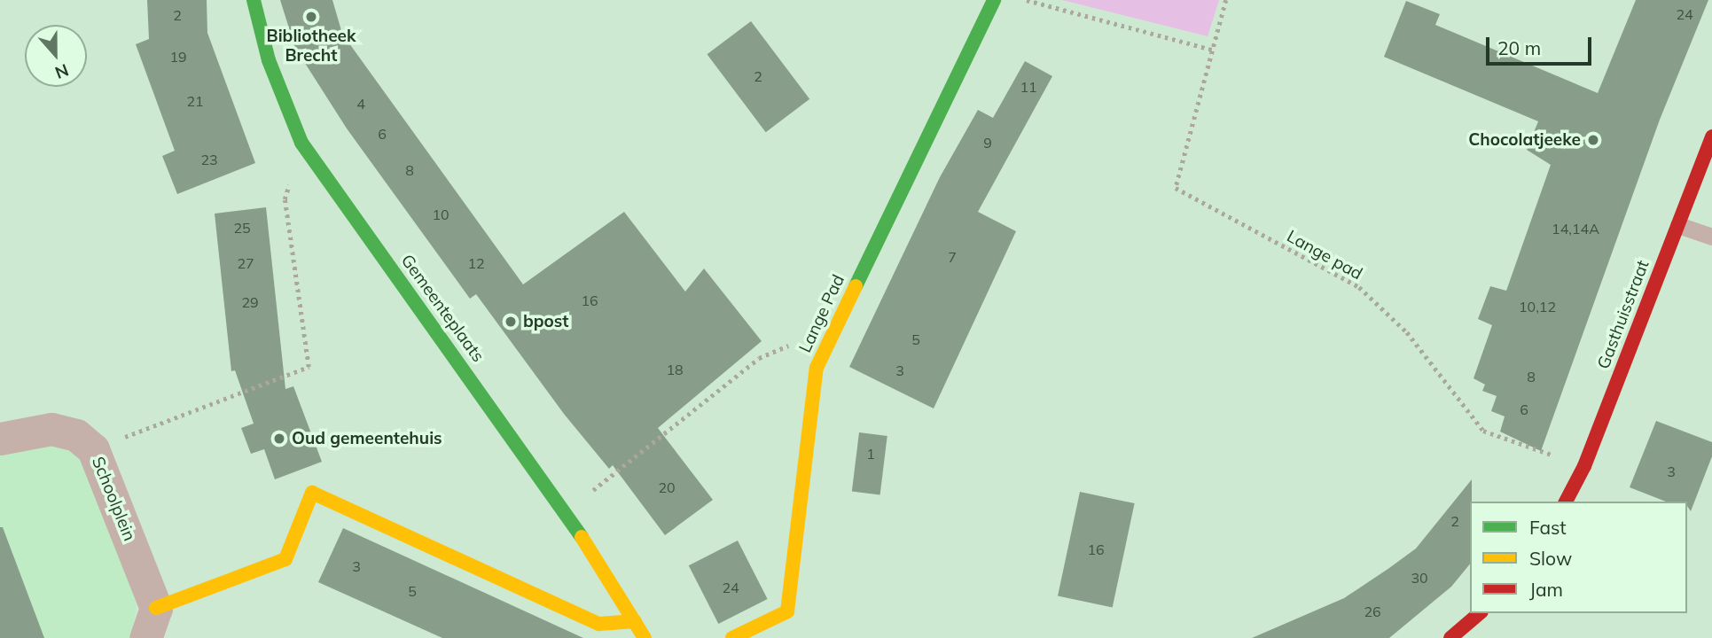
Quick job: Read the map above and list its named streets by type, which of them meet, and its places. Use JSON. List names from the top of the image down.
{
  "streets": {
    "street": [
      "Gemeenteplaats",
      "Lange Pad",
      "Gasthuisstraat",
      "Schoolplein"
    ],
    "path": ["Lange pad"]
  },
  "crossings": [
    ["Lange pad", "Gasthuisstraat"]
  ],
  "places": [
    "Bibliotheek Brecht",
    "Chocolatjeeke",
    "bpost",
    "Oud gemeentehuis"
  ],
  "house_numbers": [
    "24",
    "2",
    "19",
    "2",
    "11",
    "21",
    "4",
    "6",
    "9",
    "23",
    "8",
    "10",
    "25",
    "14,14A",
    "7",
    "27",
    "12",
    "16",
    "29",
    "10,12",
    "5",
    "18",
    "3",
    "8",
    "6",
    "1",
    "3",
    "20",
    "2",
    "16",
    "3",
    "30",
    "24",
    "5",
    "26"
  ],
  "legend": ["Fast", "Slow", "Jam"],
  "scale_bar": "20 m",
  "north": "bottom"
}
